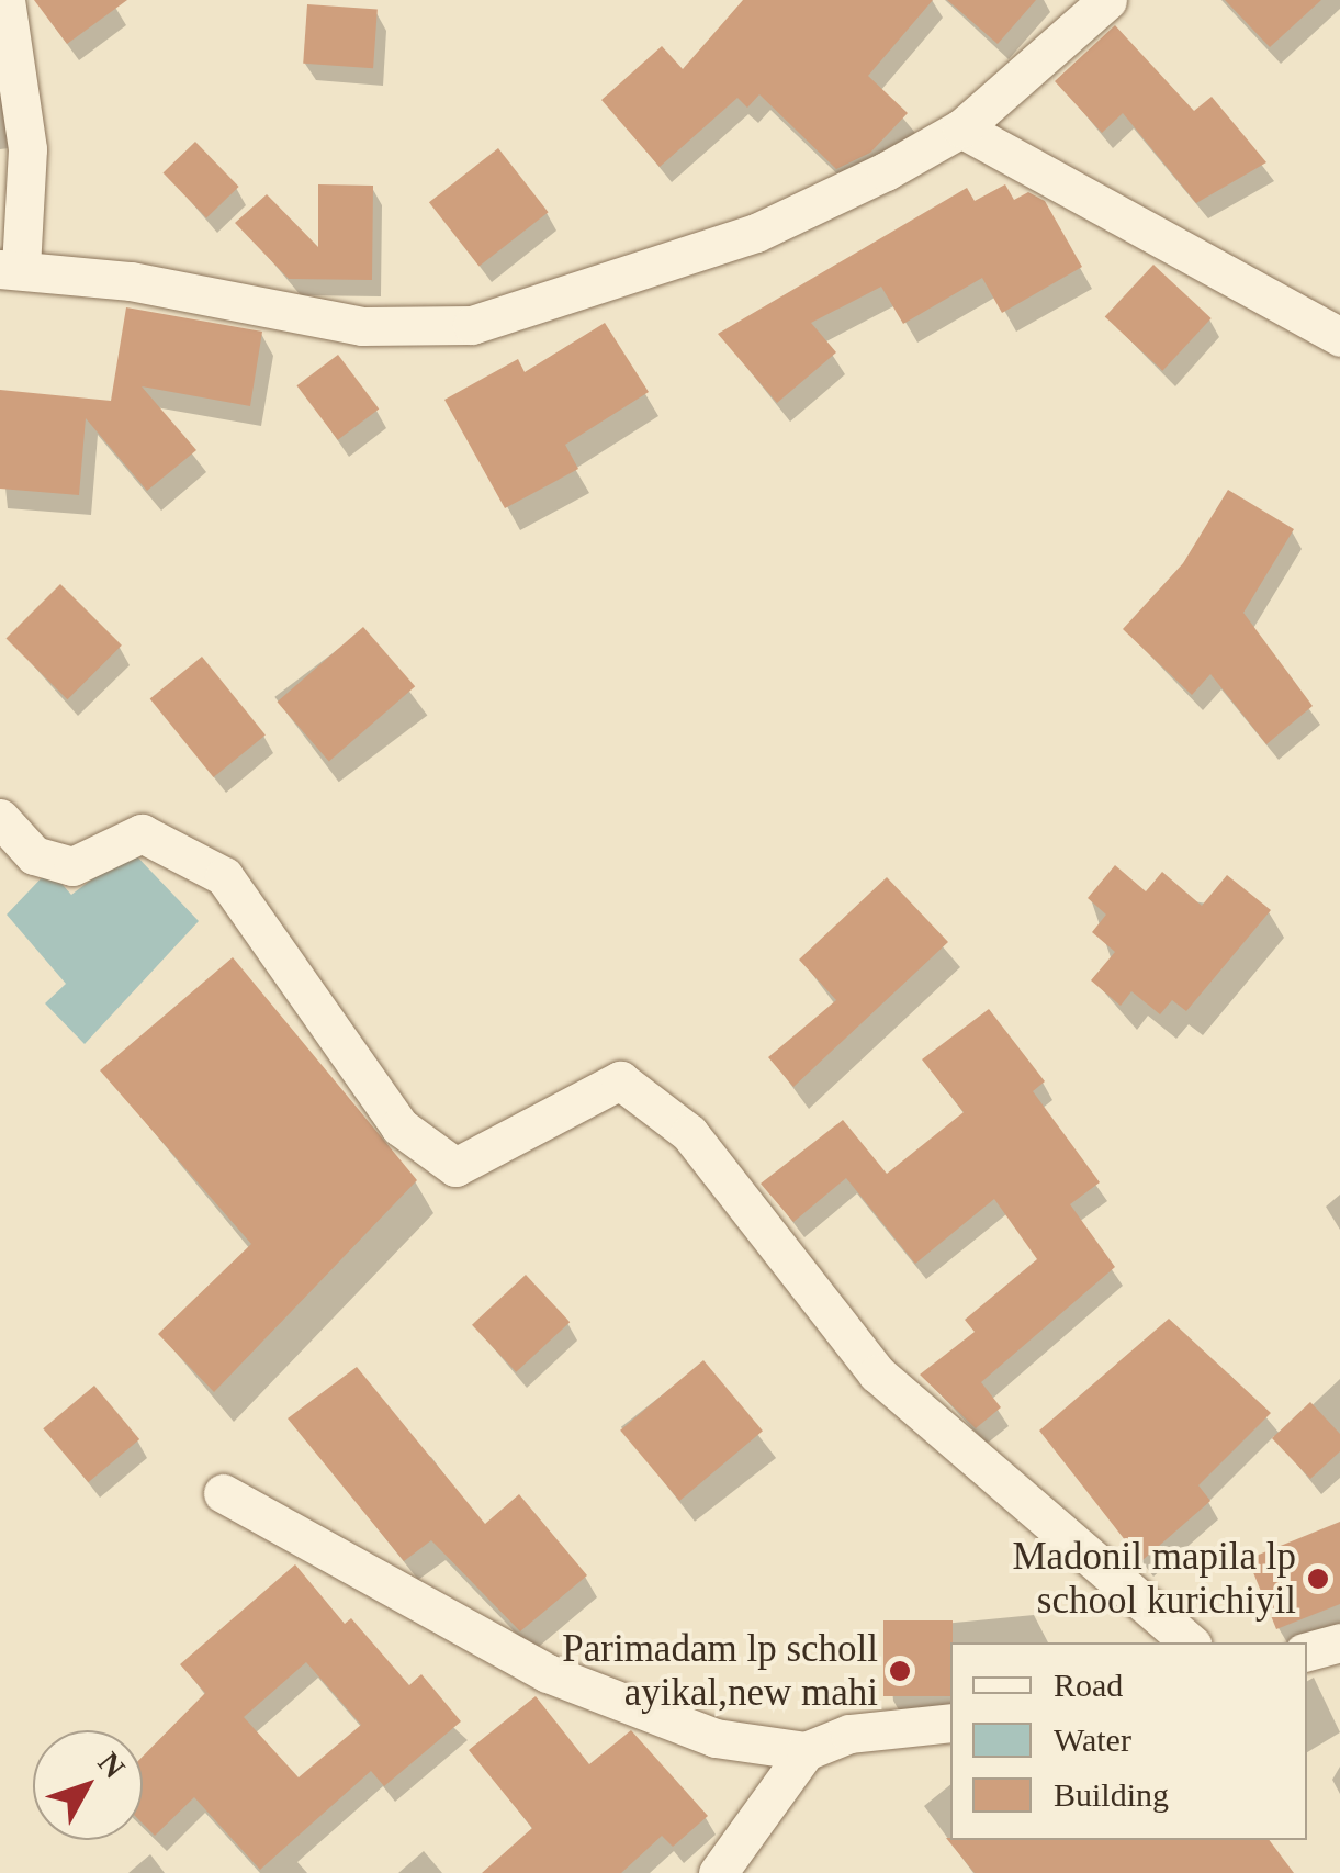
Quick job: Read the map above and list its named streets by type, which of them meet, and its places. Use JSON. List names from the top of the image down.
{
  "places": ["Madonil mapila lp school kurichiyil", "Parimadam lp scholl ayikal,new mahi"],
  "legend": ["Road", "Water", "Building"],
  "north": "top right"
}
